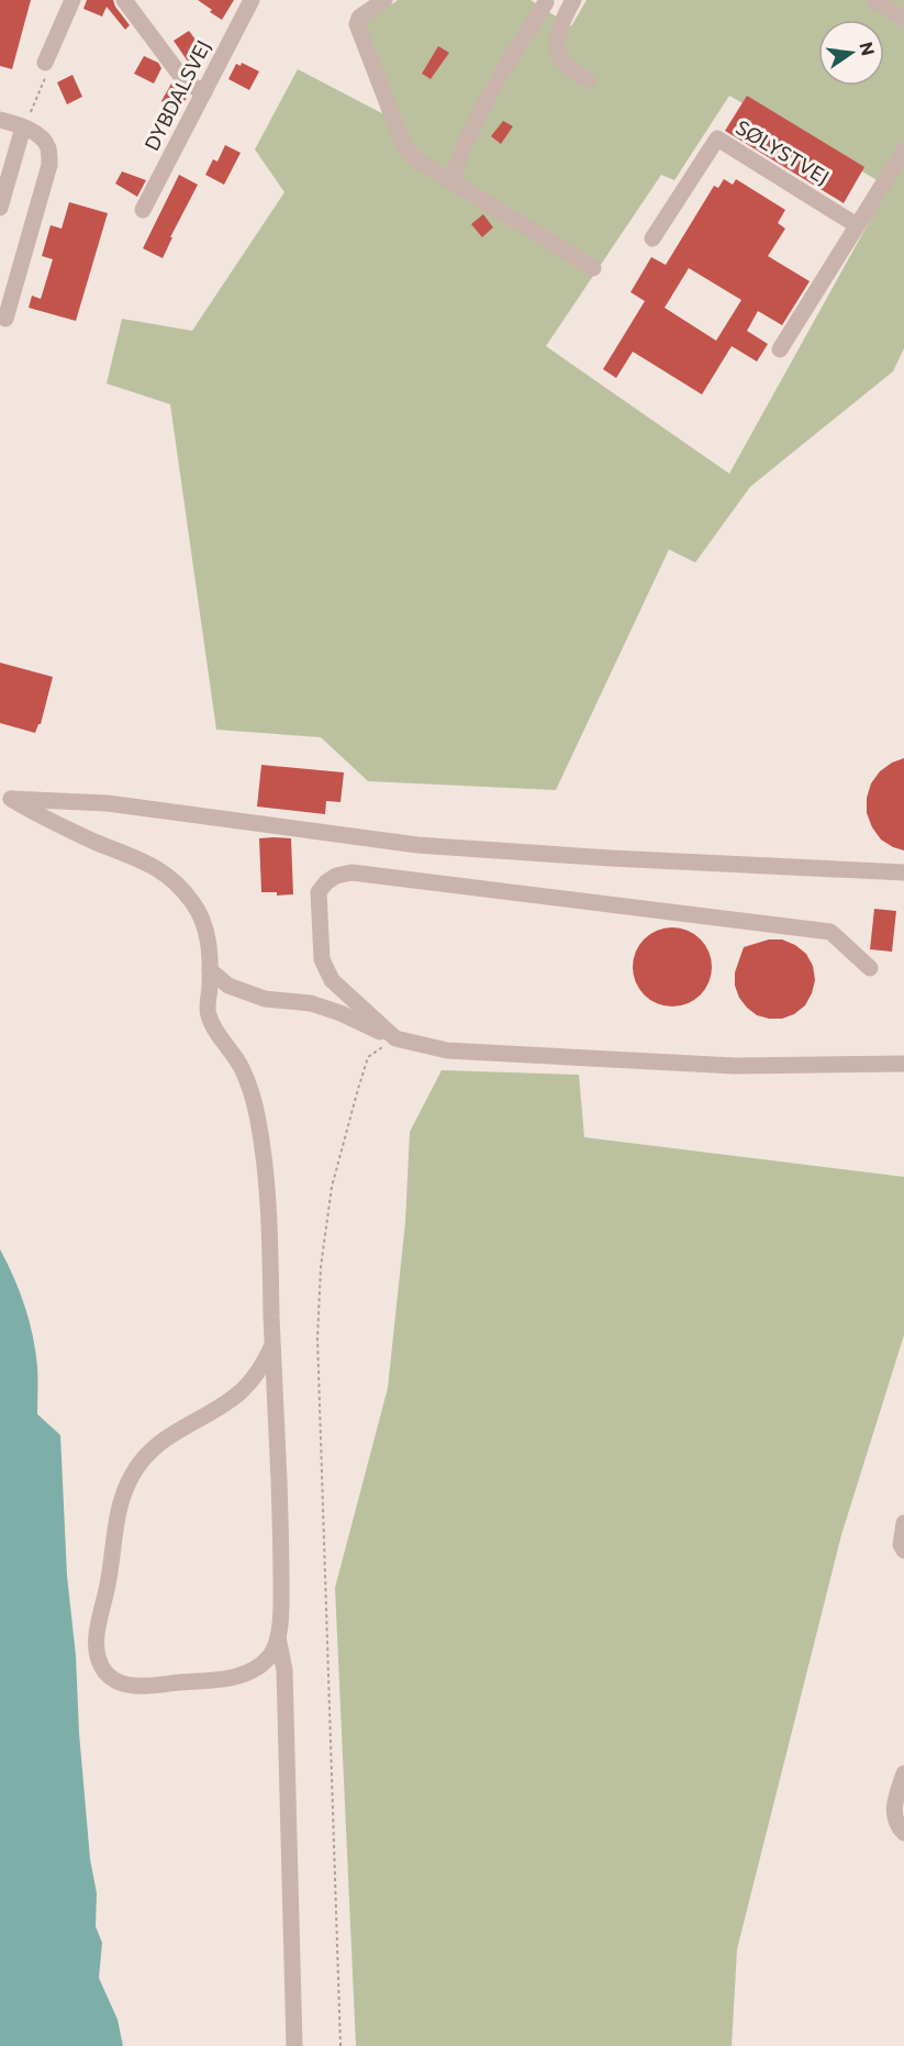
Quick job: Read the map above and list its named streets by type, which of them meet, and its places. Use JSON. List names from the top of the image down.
{
  "streets": {
    "street": ["DYBDALSVEJ", "SØLYSTVEJ"]
  },
  "north": "right"
}
